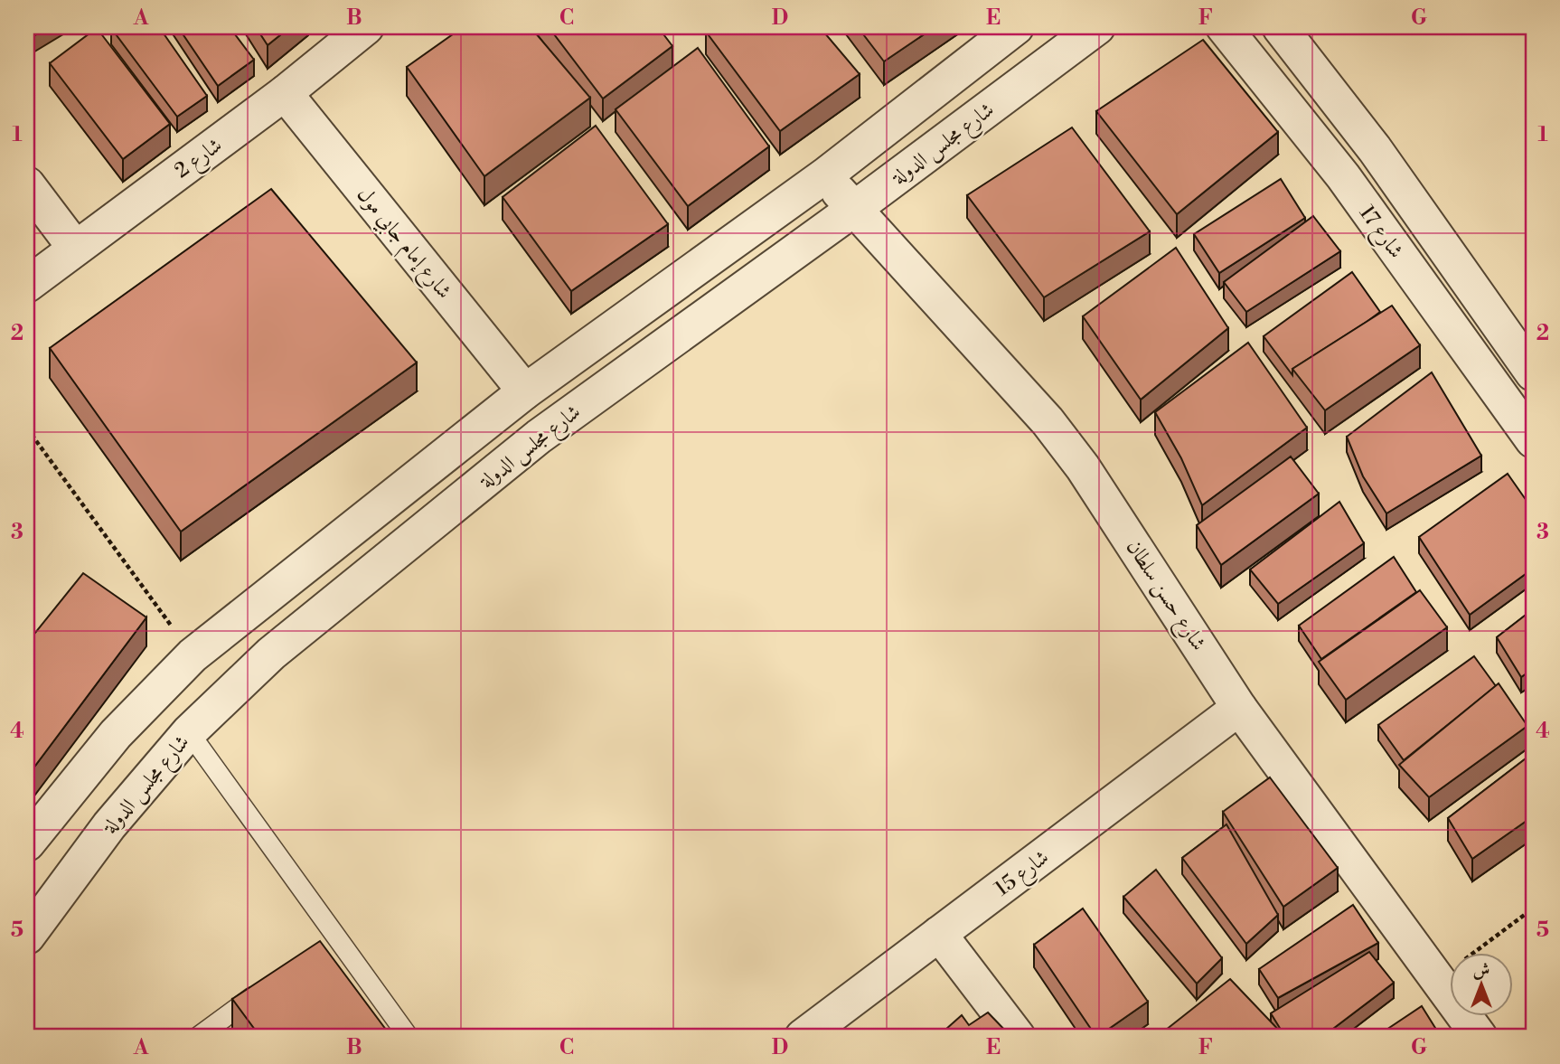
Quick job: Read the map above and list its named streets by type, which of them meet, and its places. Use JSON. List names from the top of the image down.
{
  "streets": {
    "street": [
      "شارع مجلس الدولة",
      "شارع 2",
      "شارع 17",
      "شارع إمام جابي مول",
      "شارع حسن سلطان",
      "شارع 15"
    ]
  },
  "crossings": [
    ["شارع مجلس الدولة", "شارع حسن سلطان"],
    ["شارع 2", "شارع إمام جابي مول"],
    ["شارع حسن سلطان", "شارع 15"]
  ],
  "north": "top",
  "grid": {
    "columns": [
      "A",
      "B",
      "C",
      "D",
      "E",
      "F",
      "G"
    ],
    "rows": [
      "1",
      "2",
      "3",
      "4",
      "5"
    ]
  }
}
